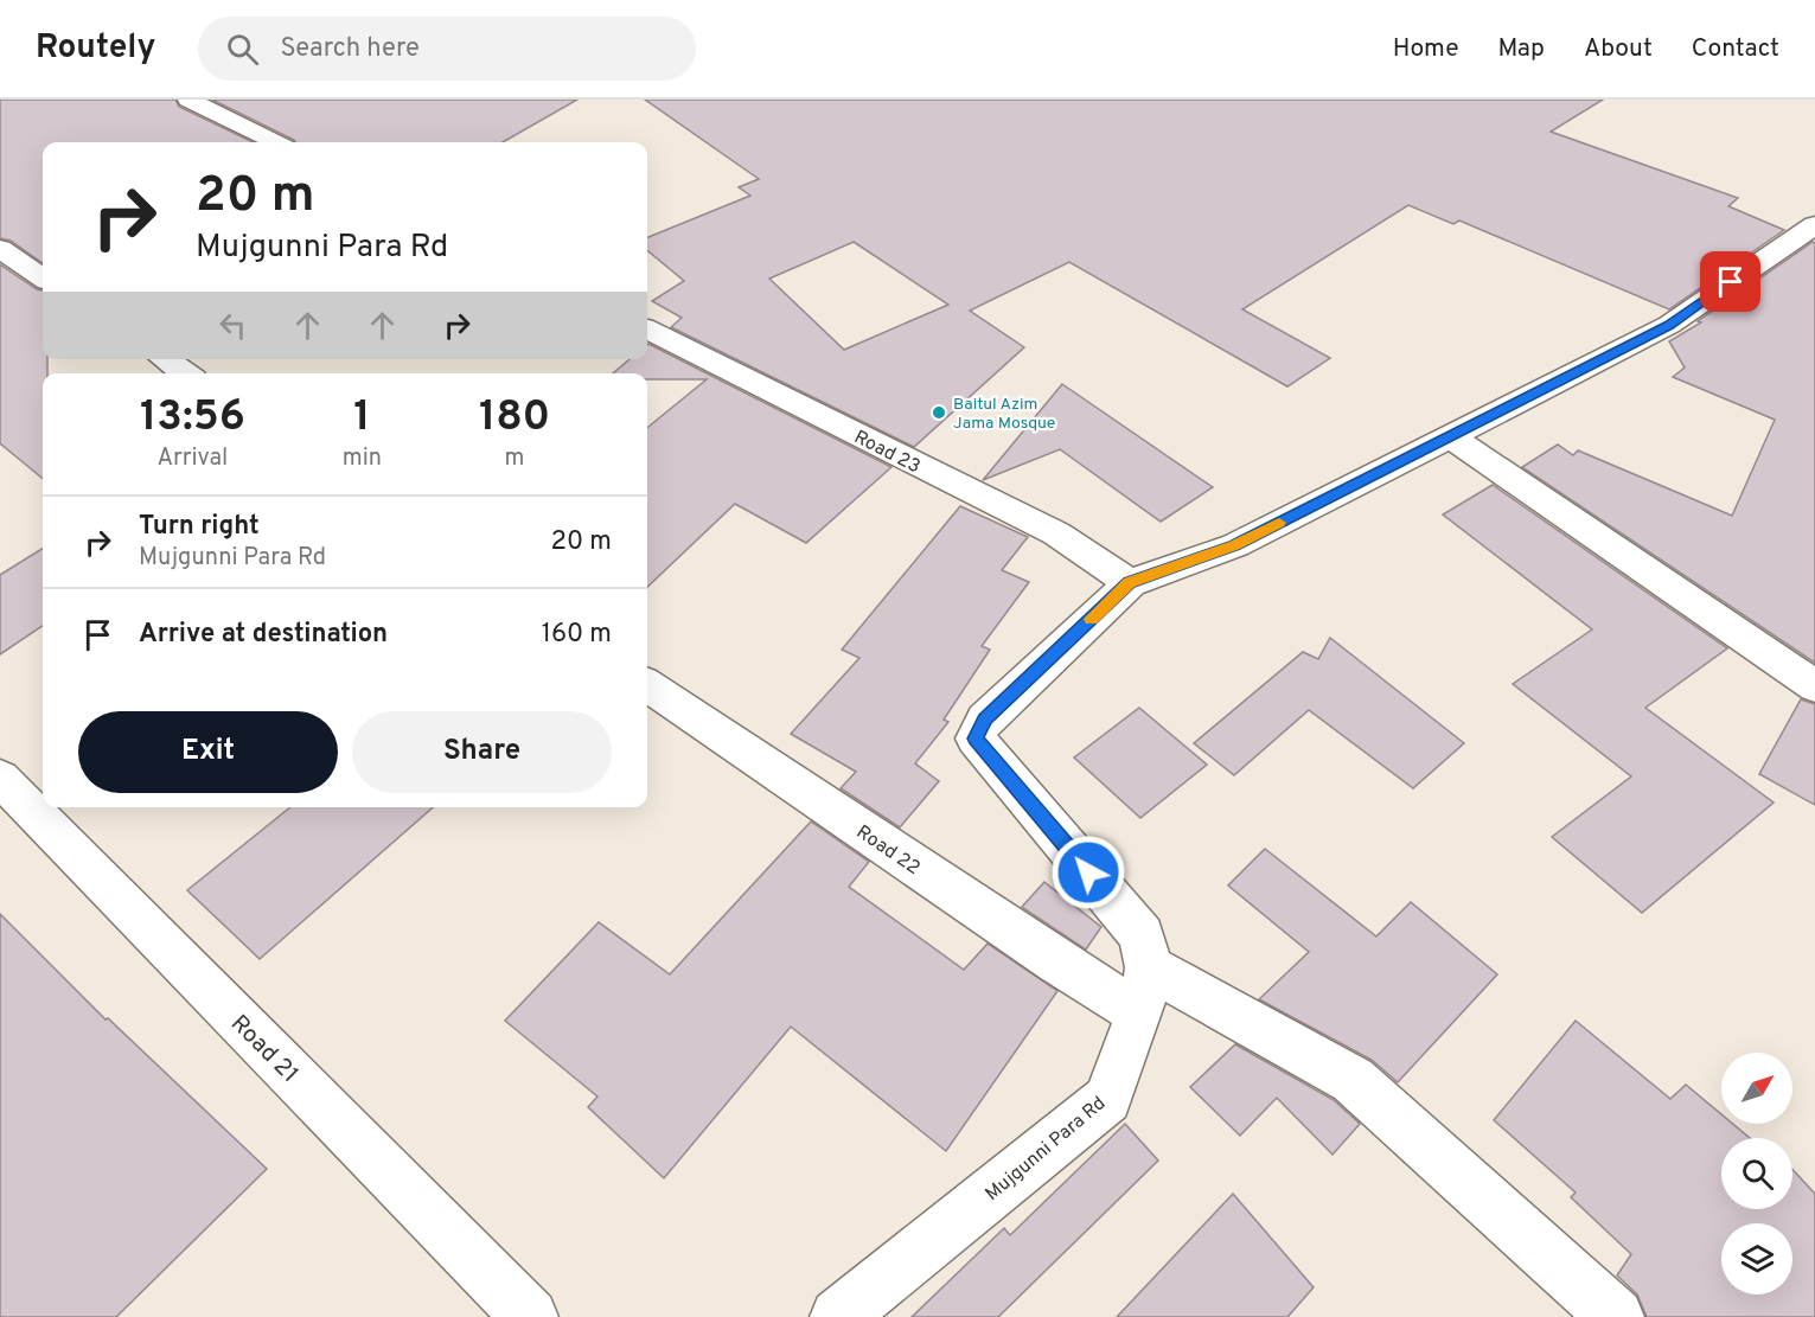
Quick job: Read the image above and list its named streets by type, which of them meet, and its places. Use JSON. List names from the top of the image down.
{
  "streets": {
    "street": [
      "Road 23",
      "Road 22",
      "Road 21",
      "Mujgunni Para Rd"
    ]
  },
  "crossings": [
    ["Road 22", "Mujgunni Para Rd"]
  ],
  "places": ["Baitul Azim Jama Mosque"],
  "north": "top right",
  "page": {
    "header": "Routely",
    "search": "Search here",
    "nav": [
      "Home",
      "Map",
      "About",
      "Contact"
    ],
    "turn": ["20 m", "Mujgunni Para Rd"],
    "eta": [
      "13:56",
      "Arrival",
      "1",
      "min",
      "180",
      "m"
    ],
    "list": [
      {
        "name": "Turn right",
        "note": "Mujgunni Para Rd",
        "value": "20 m"
      },
      {
        "name": "Arrive at destination",
        "value": "160 m"
      }
    ],
    "buttons": ["Exit", "Share"]
  }
}
